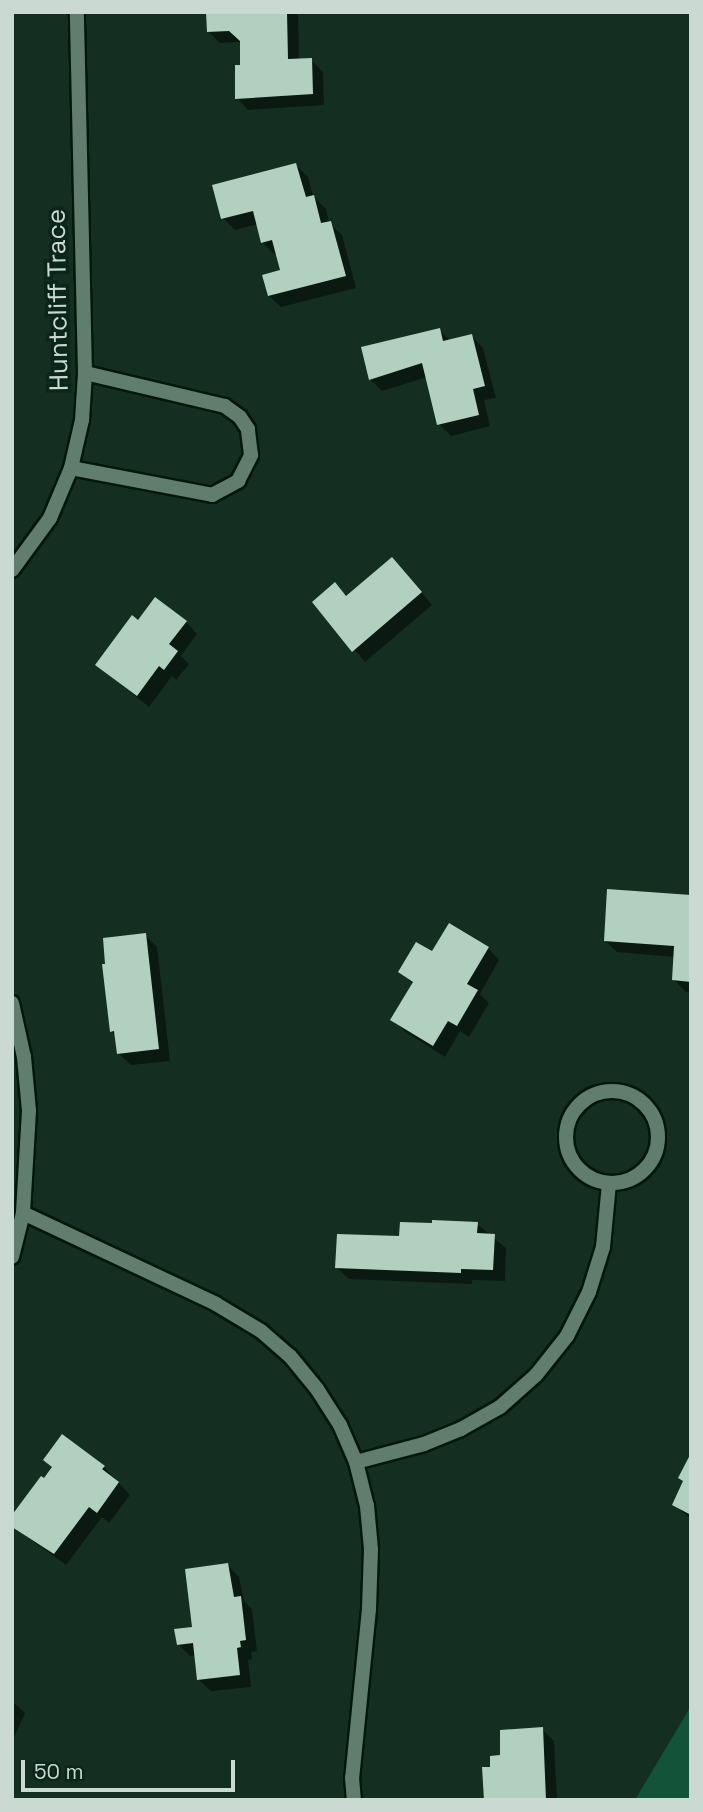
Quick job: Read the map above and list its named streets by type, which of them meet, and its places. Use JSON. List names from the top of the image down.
{
  "streets": {
    "street": ["Huntcliff Trace"]
  },
  "scale_bar": "50 m"
}
